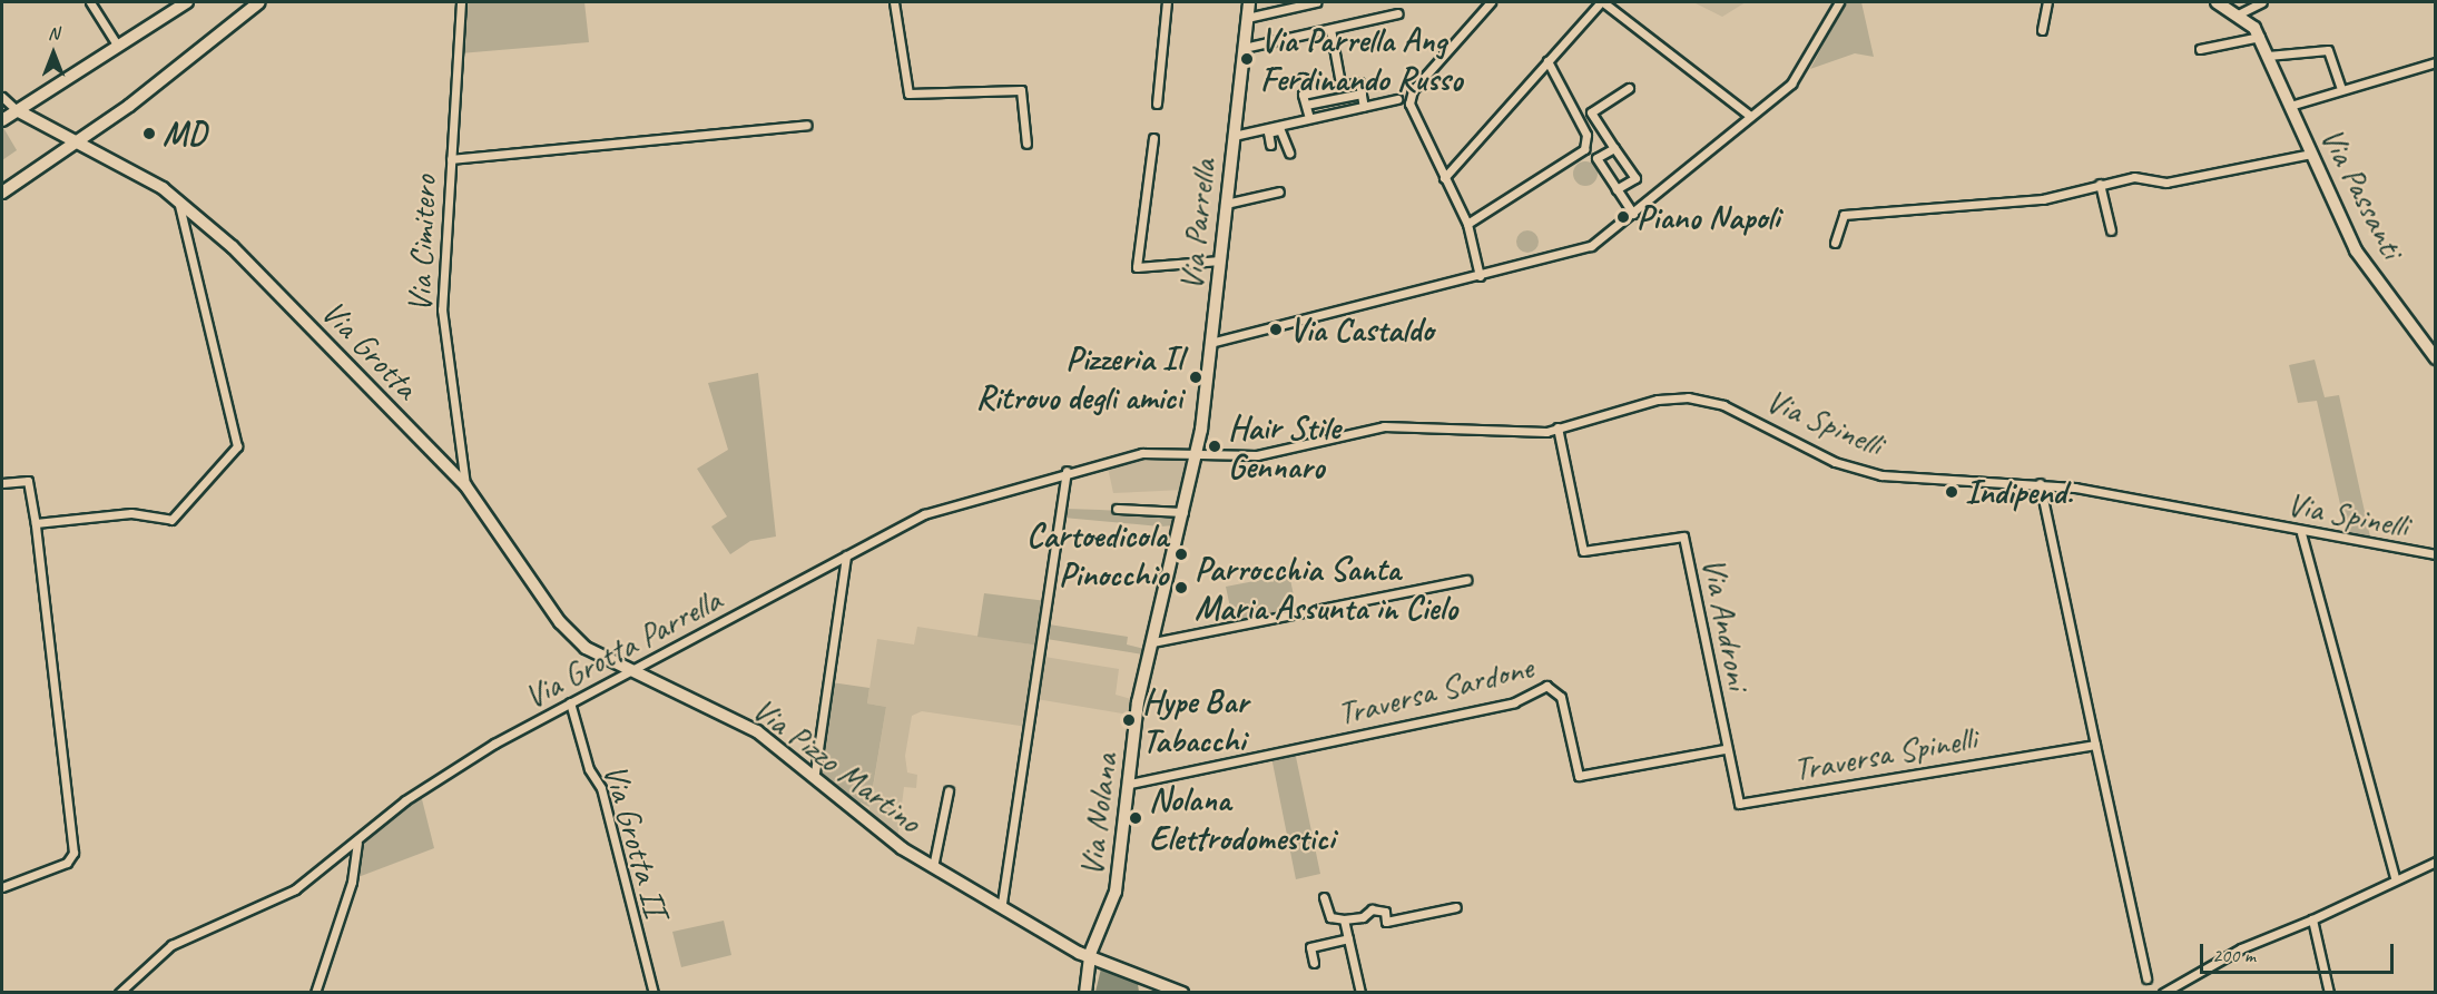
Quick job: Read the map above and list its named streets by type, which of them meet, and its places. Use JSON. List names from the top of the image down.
{
  "streets": {
    "street": [
      "Via Passanti",
      "Via Parrella",
      "Via Cimitero",
      "Via Grotta",
      "Via Spinelli",
      "Via Androni",
      "Via Grotta Parrella",
      "Traversa Sardone",
      "Traversa Spinelli",
      "Via Pizzo Martino",
      "Via Nolana",
      "Via Grotta II"
    ]
  },
  "crossings": [
    ["Via Parrella", "Via Spinelli"],
    ["Via Parrella", "Via Grotta Parrella"],
    ["Via Parrella", "Via Nolana"],
    ["Via Cimitero", "Via Grotta"],
    ["Via Grotta", "Via Grotta Parrella"],
    ["Via Grotta", "Via Pizzo Martino"],
    ["Via Spinelli", "Via Androni"],
    ["Via Spinelli", "Via Grotta Parrella"],
    ["Via Spinelli", "Via Nolana"],
    ["Via Androni", "Traversa Sardone"],
    ["Via Androni", "Traversa Spinelli"],
    ["Via Grotta Parrella", "Via Pizzo Martino"],
    ["Via Grotta Parrella", "Via Nolana"],
    ["Via Grotta Parrella", "Via Grotta II"],
    ["Traversa Sardone", "Traversa Spinelli"],
    ["Traversa Sardone", "Via Nolana"],
    ["Via Pizzo Martino", "Via Nolana"]
  ],
  "places": [
    "Via Parrella Ang Ferdinando Russo",
    "MD",
    "Piano Napoli",
    "Via Castaldo",
    "Pizzeria Il Ritrovo degli amici",
    "Hair Stile Gennaro",
    "Indipend.",
    "Cartoedicola Pinocchio",
    "Parrocchia Santa Maria Assunta in Cielo",
    "Hype Bar Tabacchi",
    "Nolana Elettrodomestici"
  ],
  "scale_bar": "200 m",
  "north": "top"
}
